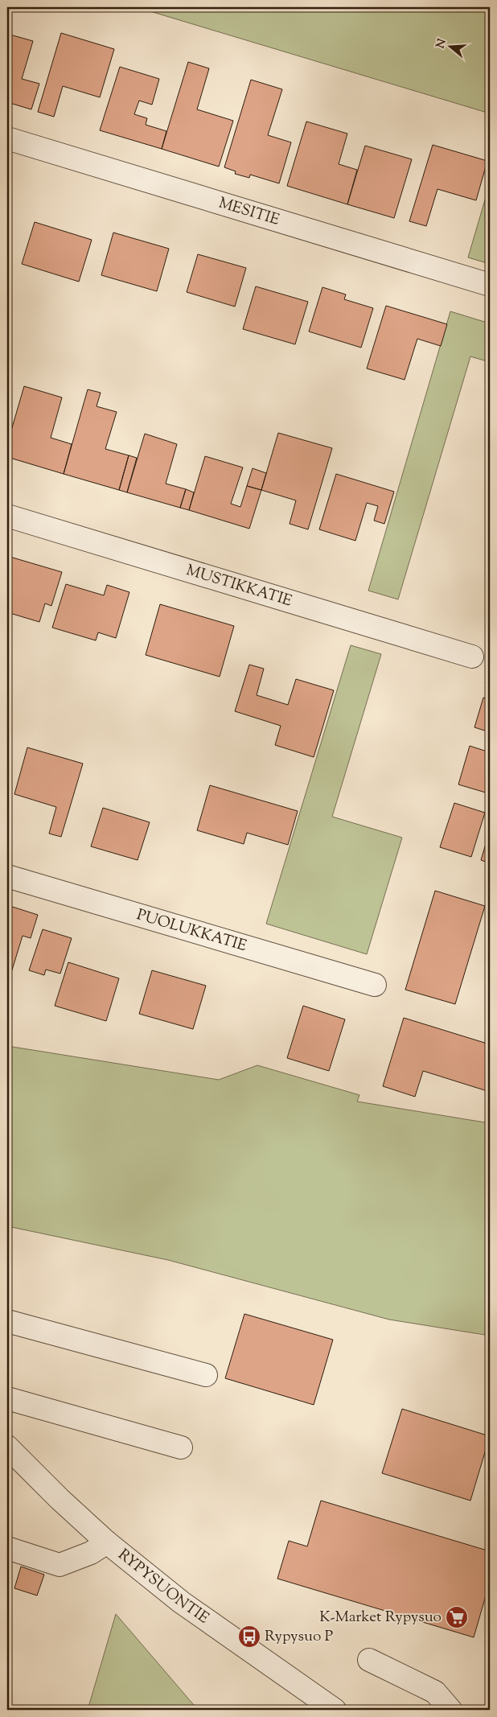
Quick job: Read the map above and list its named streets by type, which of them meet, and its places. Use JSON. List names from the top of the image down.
{
  "streets": {
    "street": [
      "MESITIE",
      "MUSTIKKATIE",
      "PUOLUKKATIE",
      "RYPYSUONTIE"
    ]
  },
  "places": {
    "supermarket": ["K-Market Rypysuo"],
    "bus stop": ["Rypysuo P"]
  },
  "north": "left"
}
